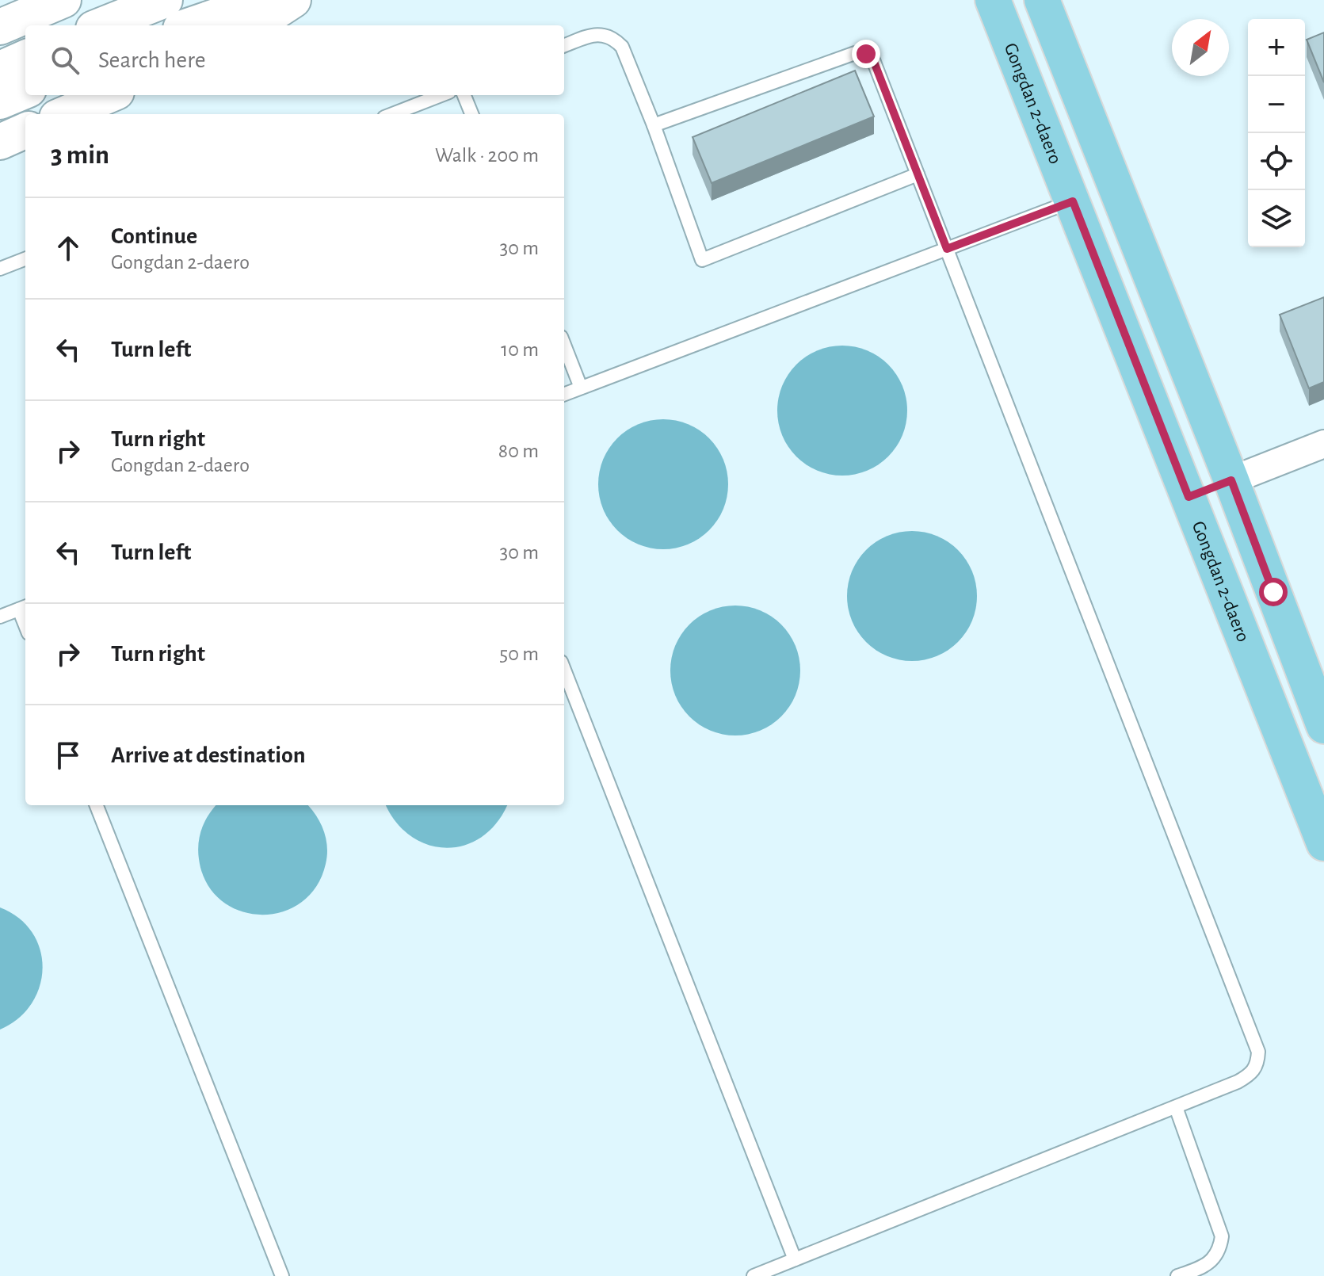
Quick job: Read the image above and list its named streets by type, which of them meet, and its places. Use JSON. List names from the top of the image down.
{
  "streets": {
    "main road": ["Gongdan 2-daero"]
  },
  "north": "top right",
  "page": {
    "map_buttons": ["+", "−"],
    "search": "Search here",
    "heading": ["3 min", "Walk · 200 m"],
    "list": [
      ["Continue", "Gongdan 2-daero", "30 m"],
      ["Turn left", "10 m"],
      ["Turn right", "Gongdan 2-daero", "80 m"],
      ["Turn left", "30 m"],
      ["Turn right", "50 m"],
      "Arrive at destination"
    ]
  }
}
